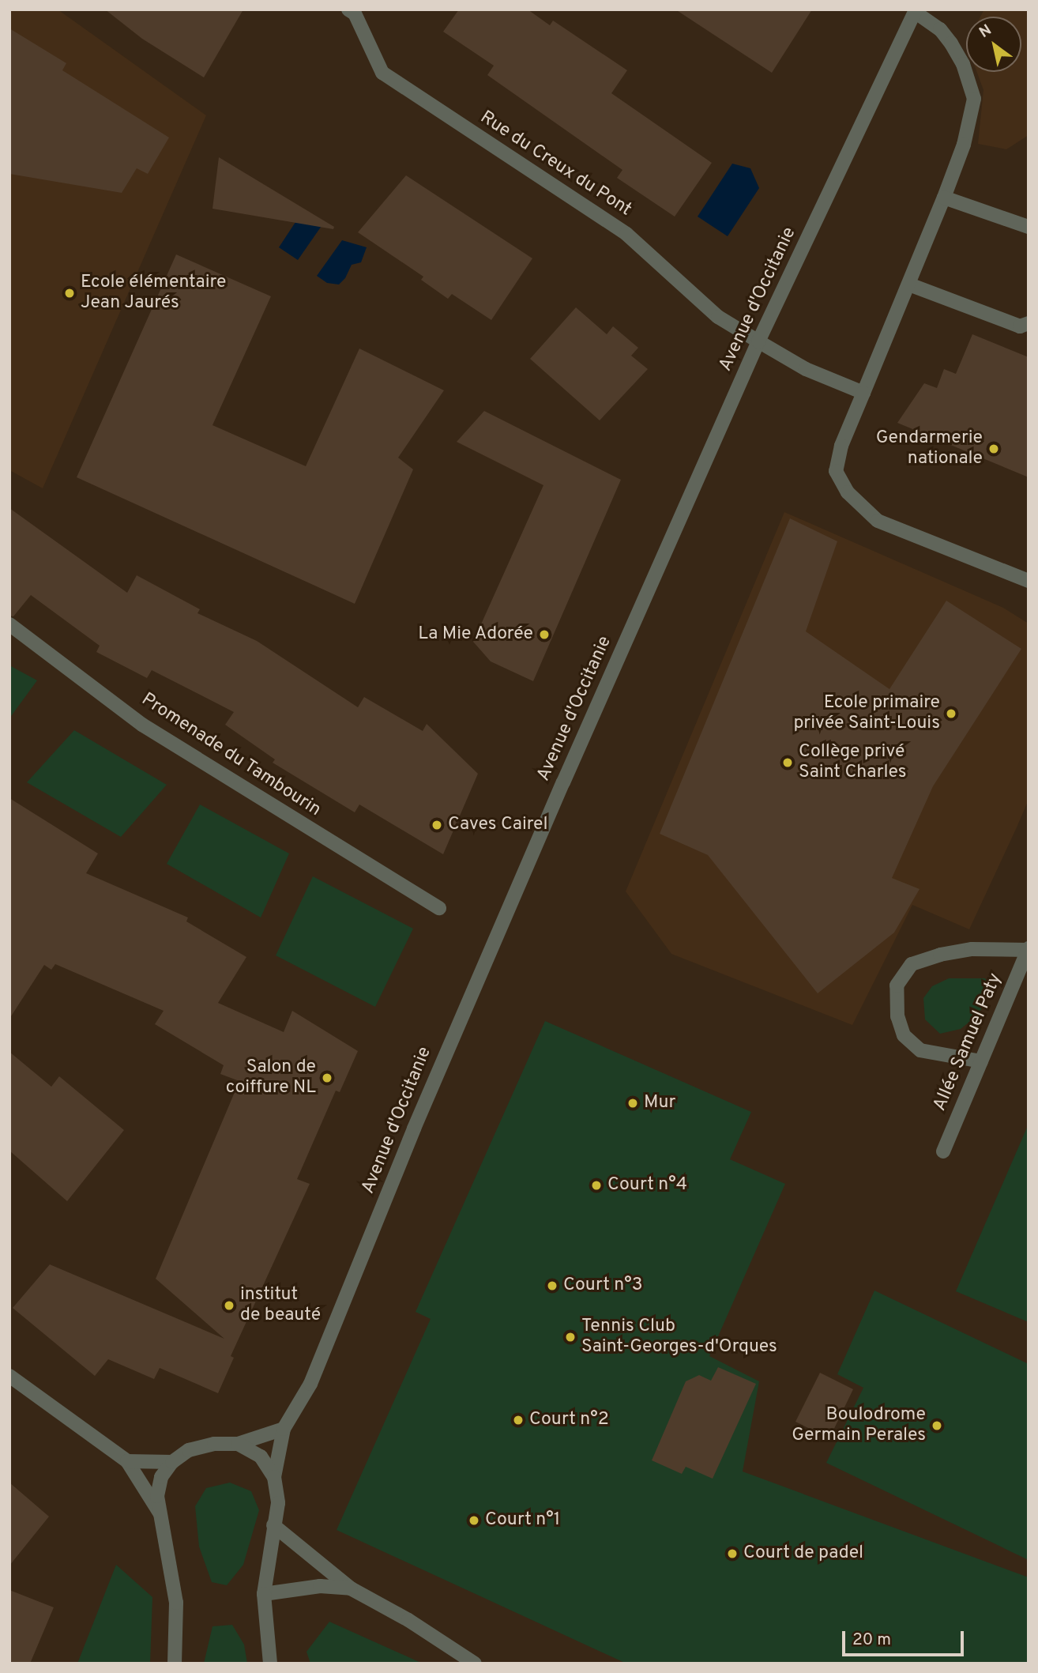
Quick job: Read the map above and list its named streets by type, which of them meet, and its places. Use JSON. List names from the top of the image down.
{
  "streets": {
    "street": [
      "Rue du Creux du Pont",
      "Avenue d'Occitanie",
      "Promenade du Tambourin",
      "Allée Samuel Paty"
    ]
  },
  "crossings": [
    ["Rue du Creux du Pont", "Avenue d'Occitanie"]
  ],
  "places": [
    "Ecole élémentaire Jean Jaurés",
    "Gendarmerie nationale",
    "La Mie Adorée",
    "Ecole primaire privée Saint-Louis",
    "Collège privé Saint Charles",
    "Caves Cairel",
    "Salon de coiffure NL",
    "Mur",
    "Court n°4",
    "Court n°3",
    "institut de beauté",
    "Tennis Club Saint-Georges-d'Orques",
    "Court n°2",
    "Boulodrome Germain Perales",
    "Court n°1",
    "Court de padel"
  ],
  "scale_bar": "20 m",
  "north": "top left"
}
